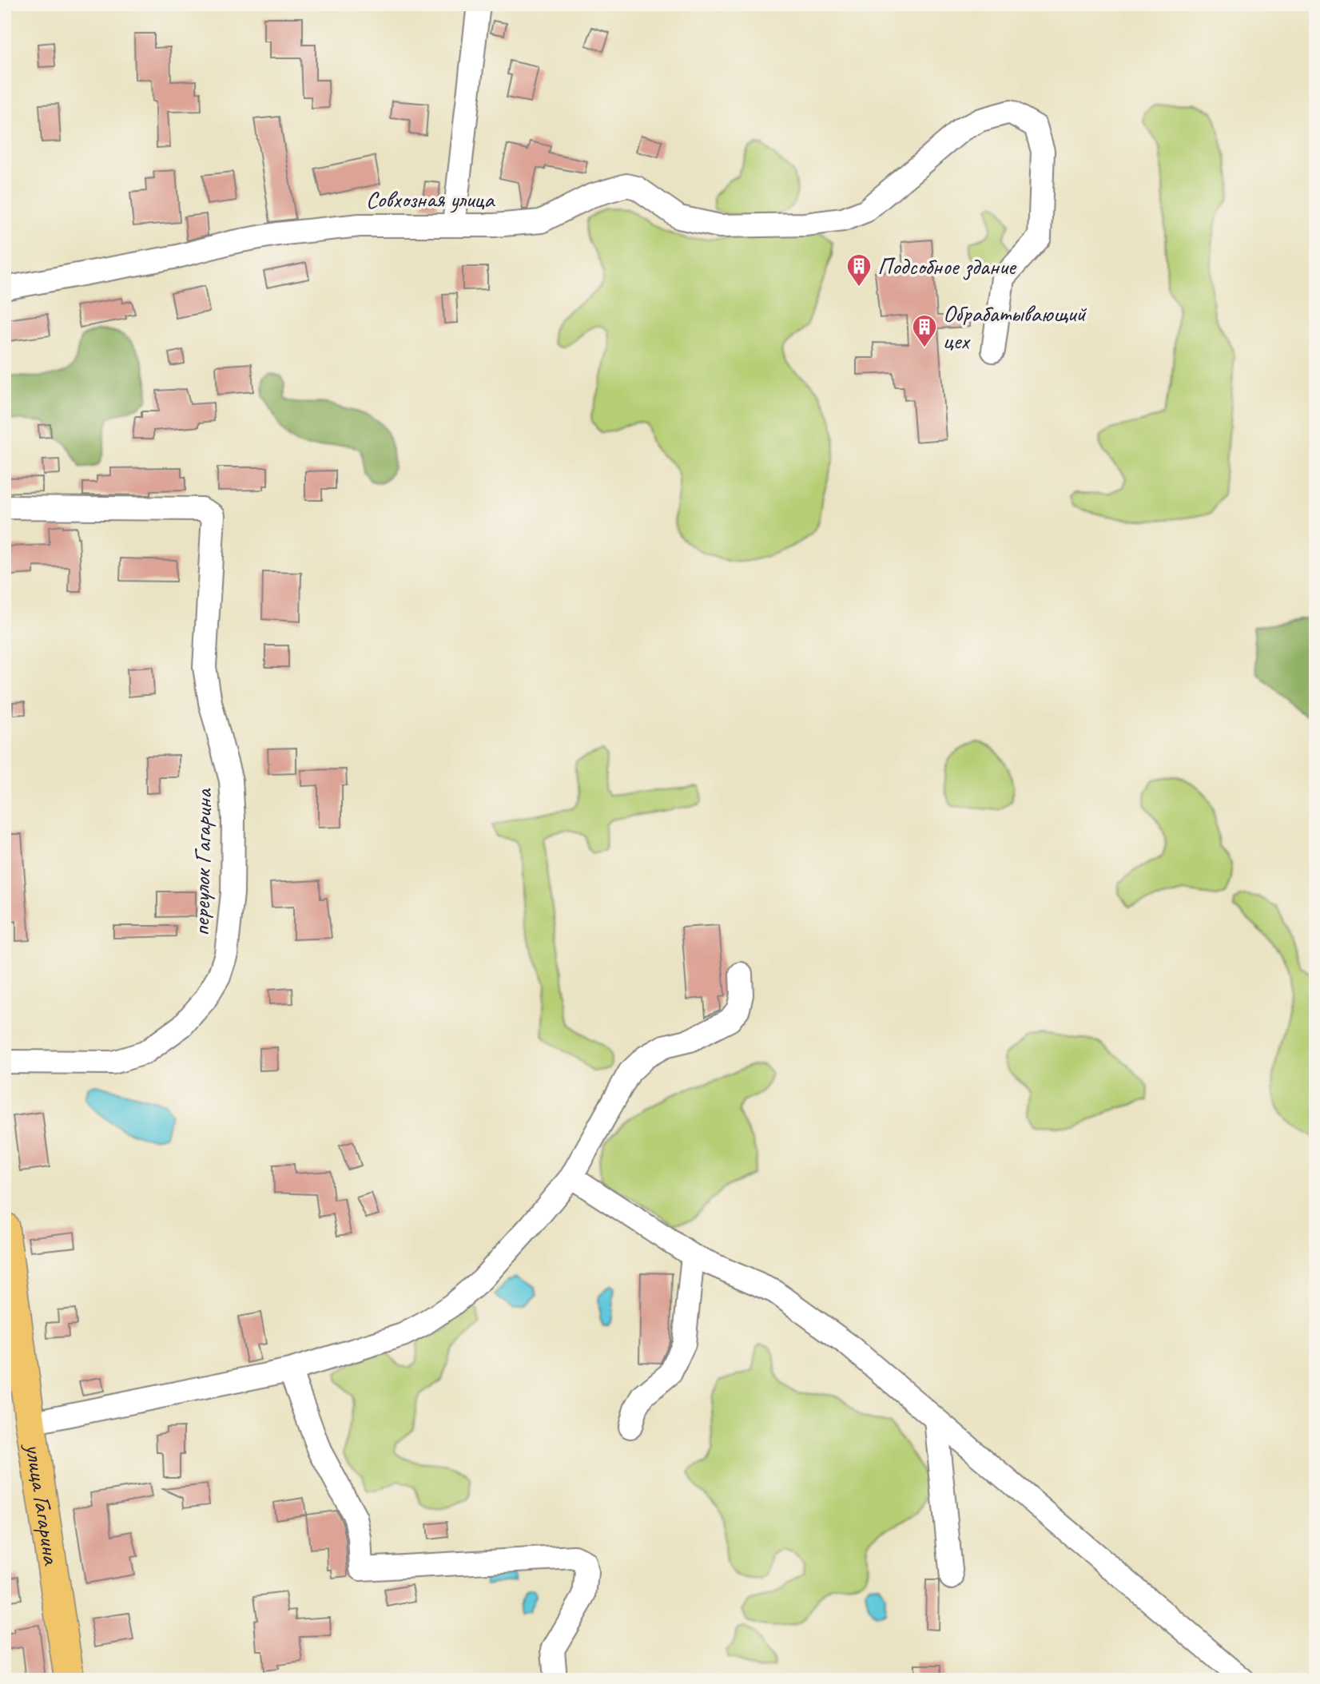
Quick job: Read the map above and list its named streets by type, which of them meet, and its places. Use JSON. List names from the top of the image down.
{
  "streets": {
    "main road": ["улица Гагарина"],
    "street": ["Совхозная улица", "переулок Гагарина"]
  },
  "places": {
    "building": ["Подсобное здание", "Обрабатывающий цех"]
  }
}
